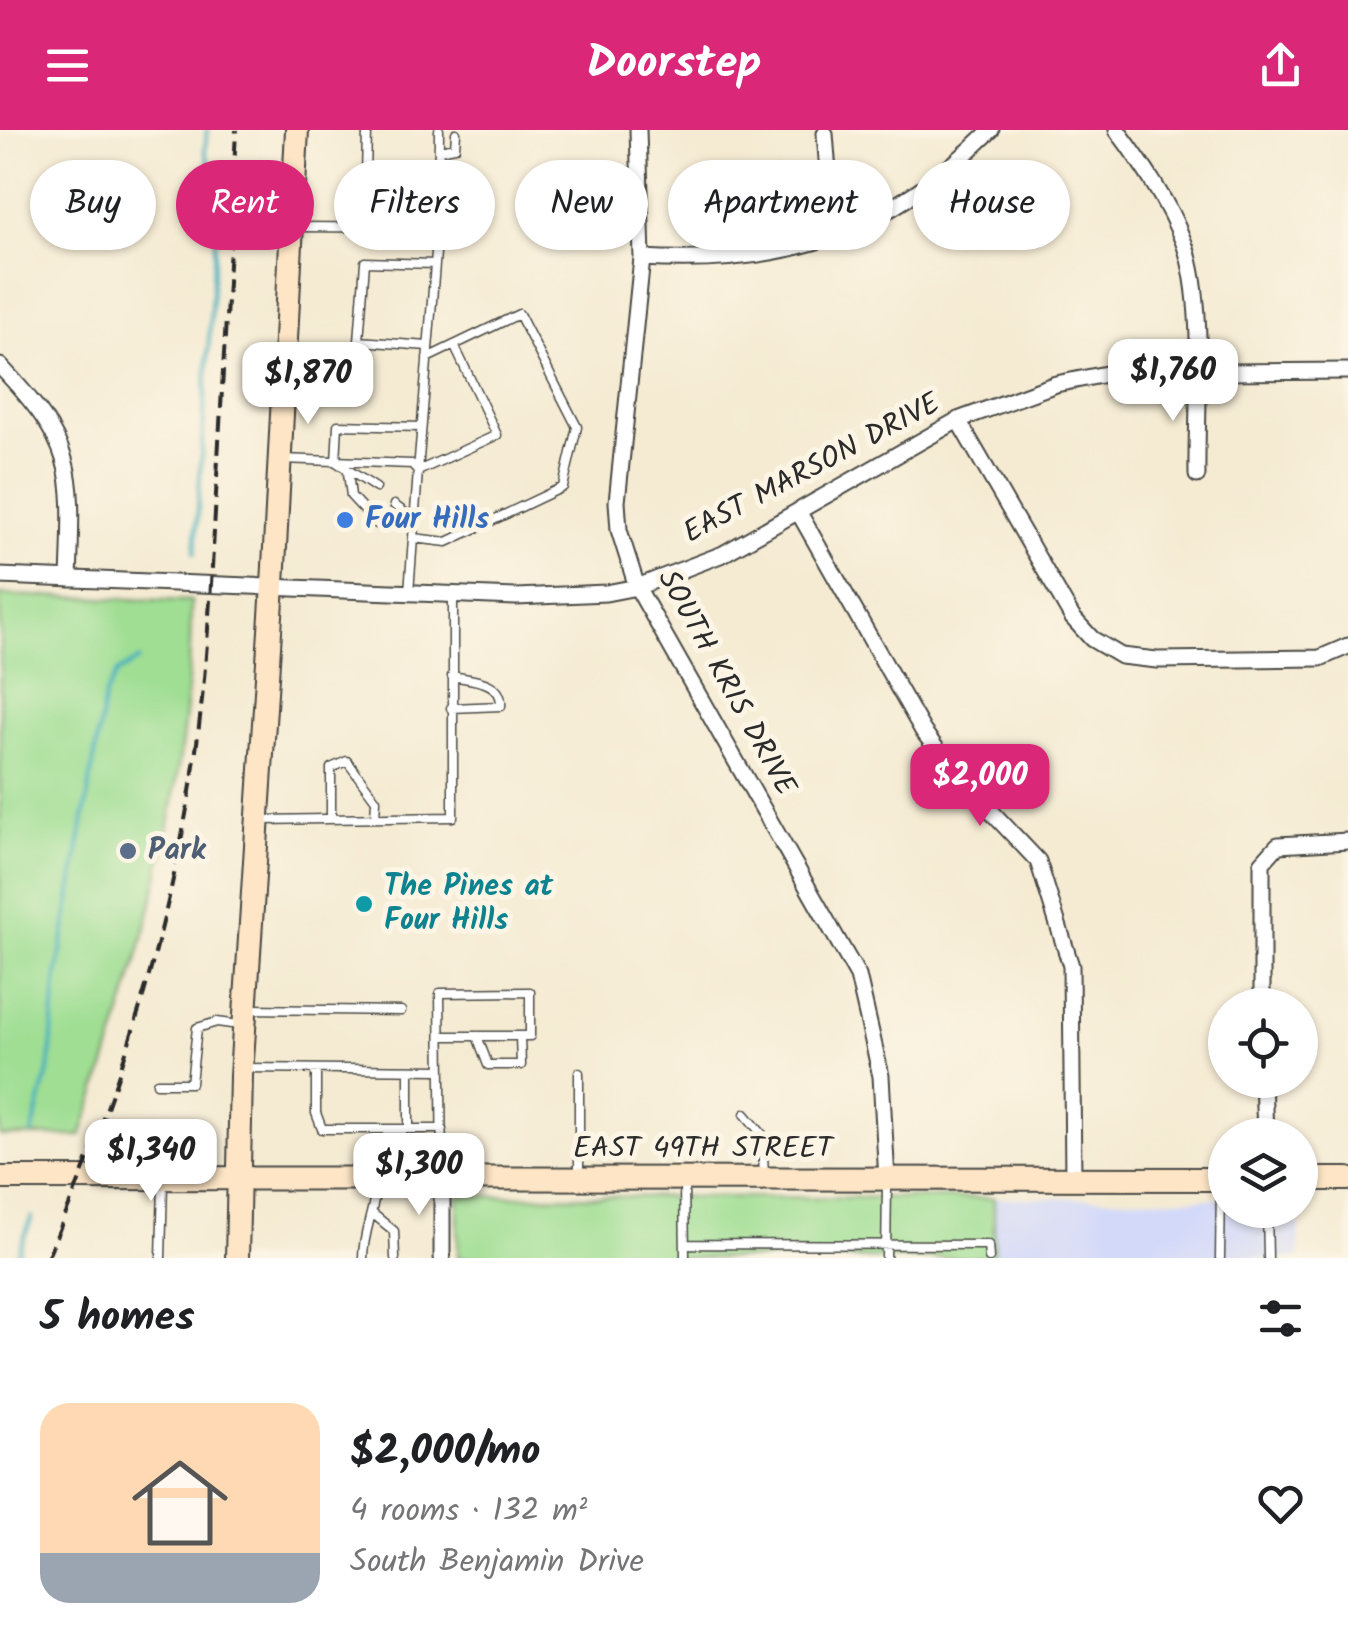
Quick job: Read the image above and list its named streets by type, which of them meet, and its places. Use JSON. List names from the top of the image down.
{
  "streets": {
    "street": ["EAST MARSON DRIVE", "SOUTH KRIS DRIVE", "EAST 49TH STREET"]
  },
  "crossings": [
    ["EAST MARSON DRIVE", "SOUTH KRIS DRIVE"],
    ["SOUTH KRIS DRIVE", "EAST 49TH STREET"]
  ],
  "places": ["Four Hills", "Park", "The Pines at Four Hills"],
  "page": {
    "header": "Doorstep",
    "chip": [
      "Buy",
      "Rent",
      "Filters",
      "New",
      "Apartment",
      "House"
    ],
    "price": [
      "$1,760",
      "$1,870",
      "$2,000",
      "$1,340",
      "$1,300"
    ],
    "heading": "5 homes",
    "list": [
      {
        "name": "$2,000/mo",
        "note": "4 rooms · 132 m² · South Benjamin Drive"
      }
    ]
  }
}
